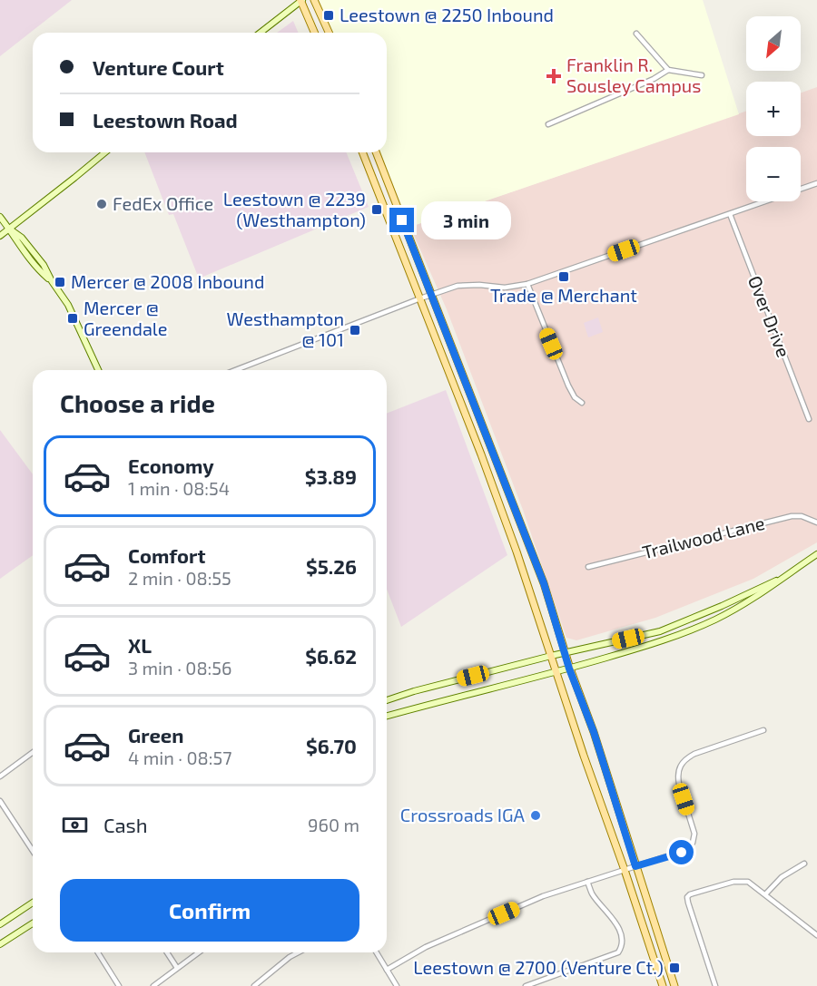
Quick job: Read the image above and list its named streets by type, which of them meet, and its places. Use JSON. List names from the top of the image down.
{
  "streets": {
    "street": ["Over Drive", "Trailwood Lane"]
  },
  "places": {
    "transit": [
      "Leestown @ 2250 Inbound",
      "Leestown @ 2239 (Westhampton)",
      "Trade @ Merchant",
      "Mercer @ 2008 Inbound",
      "Mercer @ Greendale",
      "Westhampton @ 101",
      "Leestown @ 2700 (Venture Ct.)"
    ],
    "health": ["Franklin R. Sousley Campus"],
    "other": ["FedEx Office", "Crossroads IGA"]
  },
  "north": "bottom left",
  "page": {
    "map_buttons": ["+", "−"],
    "banner": ["Venture Court", "Leestown Road"],
    "bubble": "3 min",
    "heading": "Choose a ride",
    "list": [
      {
        "name": "Economy",
        "note": "1 min · 08:54",
        "value": "$3.89"
      },
      {
        "name": "Comfort",
        "note": "2 min · 08:55",
        "value": "$5.26"
      },
      {
        "name": "XL",
        "note": "3 min · 08:56",
        "value": "$6.62"
      },
      {
        "name": "Green",
        "note": "4 min · 08:57",
        "value": "$6.70"
      }
    ],
    "pay": ["Cash", "960 m"],
    "buttons": "Confirm"
  }
}
